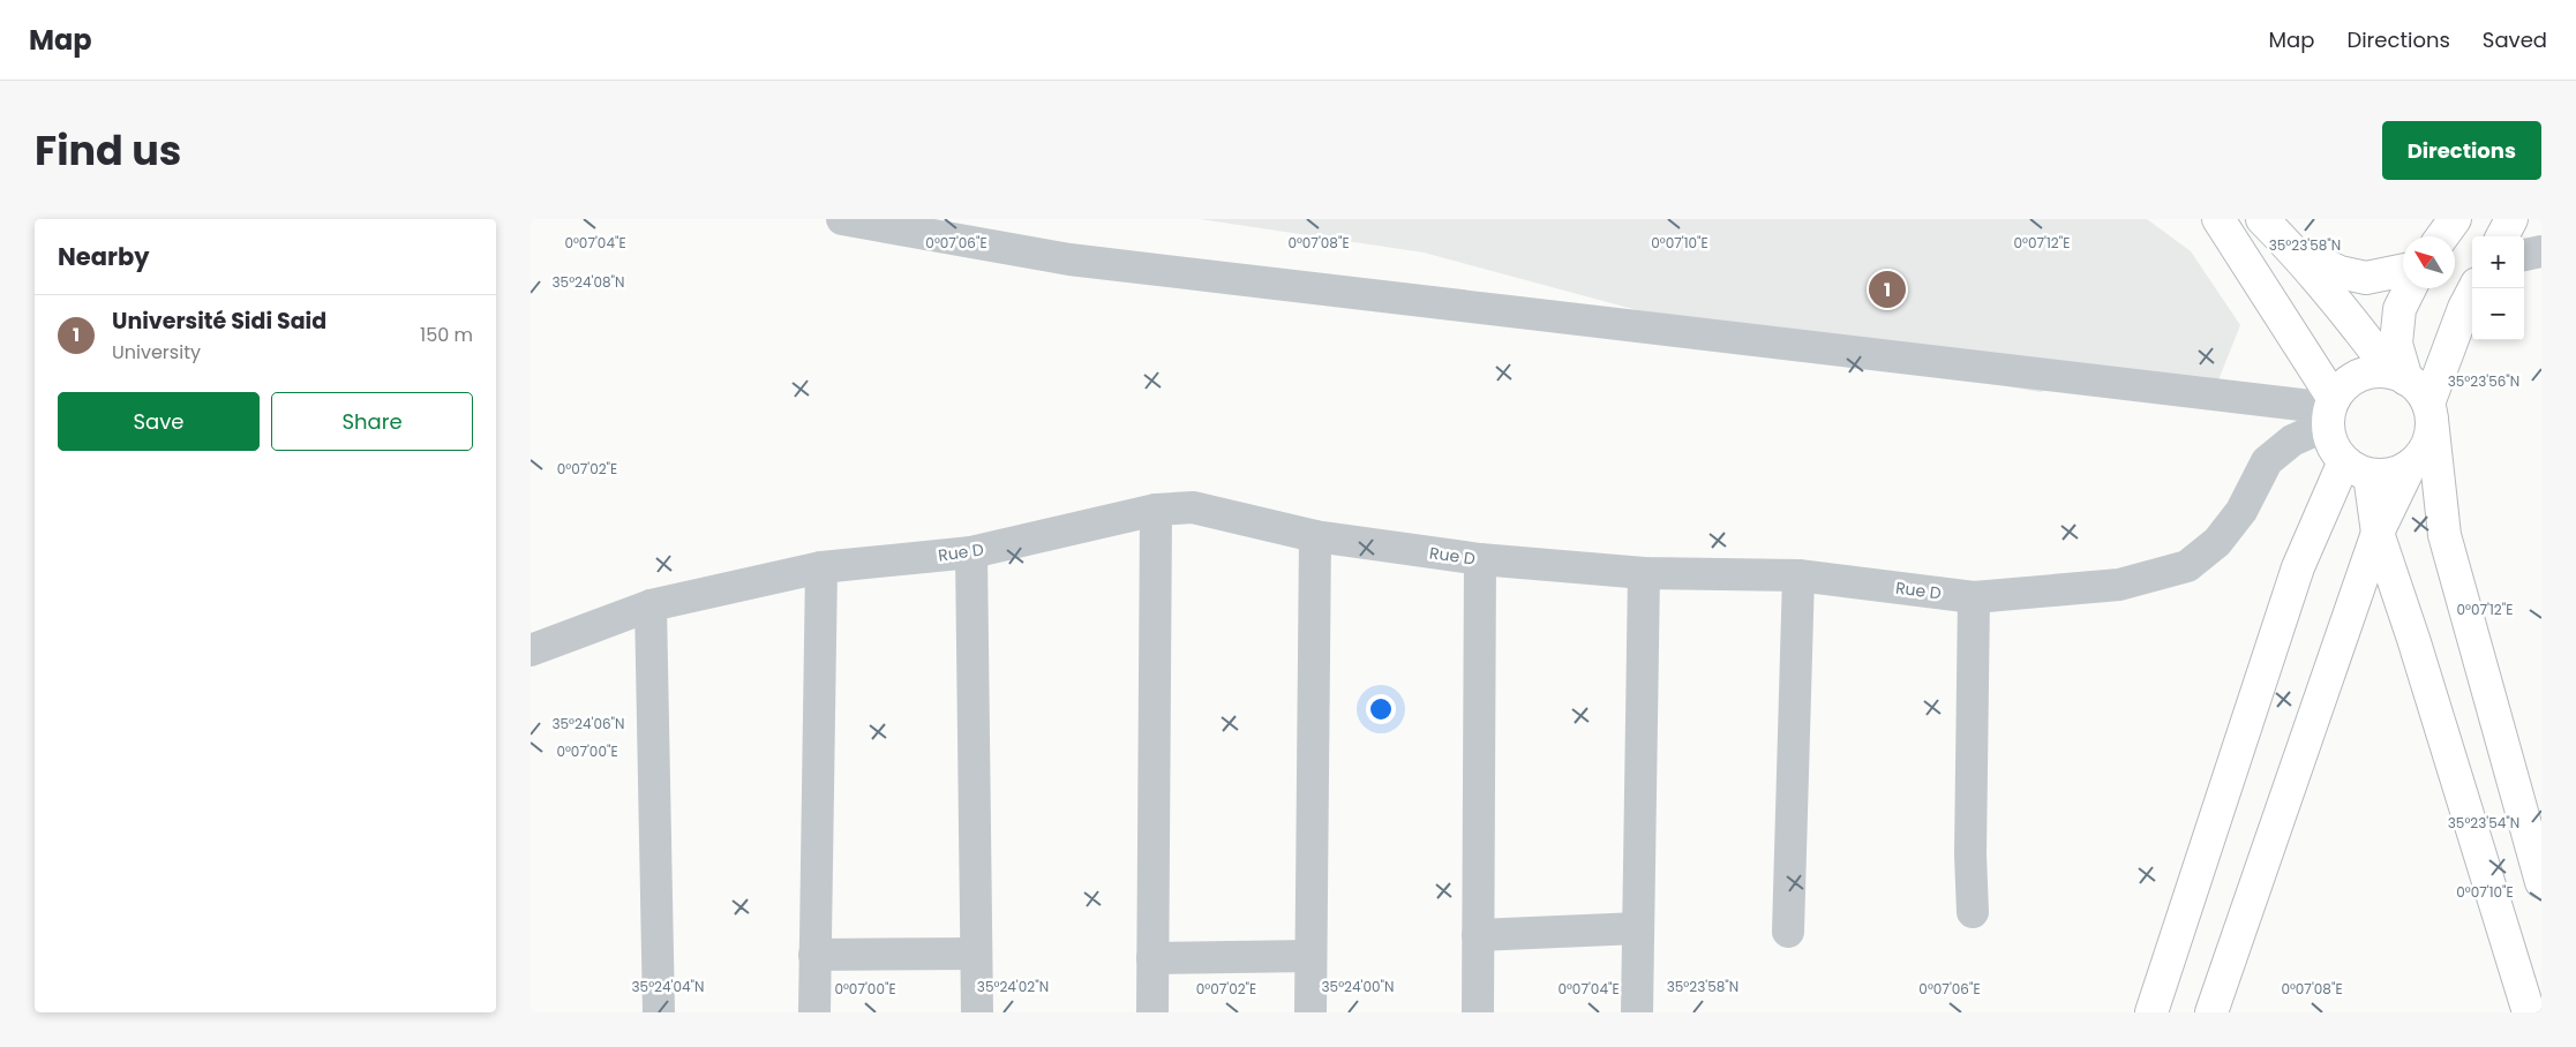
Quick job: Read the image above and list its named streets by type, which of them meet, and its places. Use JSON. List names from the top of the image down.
{
  "streets": {
    "street": ["Rue D"]
  },
  "north": "top left",
  "page": {
    "header": "Map",
    "nav": ["Map", "Directions", "Saved"],
    "title": "Find us",
    "buttons": [
      "Directions",
      ["Save", "Share"]
    ],
    "heading": "Nearby",
    "map_buttons": ["+", "−"],
    "pins": "1",
    "list": [
      {
        "mark": "1",
        "name": "Université Sidi Said",
        "note": "University",
        "value": "150 m"
      }
    ]
  },
  "coordinates": [
    "0°07'04\"E",
    "0°07'06\"E",
    "0°07'08\"E",
    "0°07'10\"E",
    "0°07'12\"E",
    "35°23'58\"N",
    "35°24'08\"N",
    "35°23'56\"N",
    "0°07'02\"E",
    "35°24'06\"N",
    "0°07'00\"E",
    "35°23'54\"N",
    "35°24'04\"N",
    "35°24'02\"N",
    "35°24'00\"N"
  ]
}
